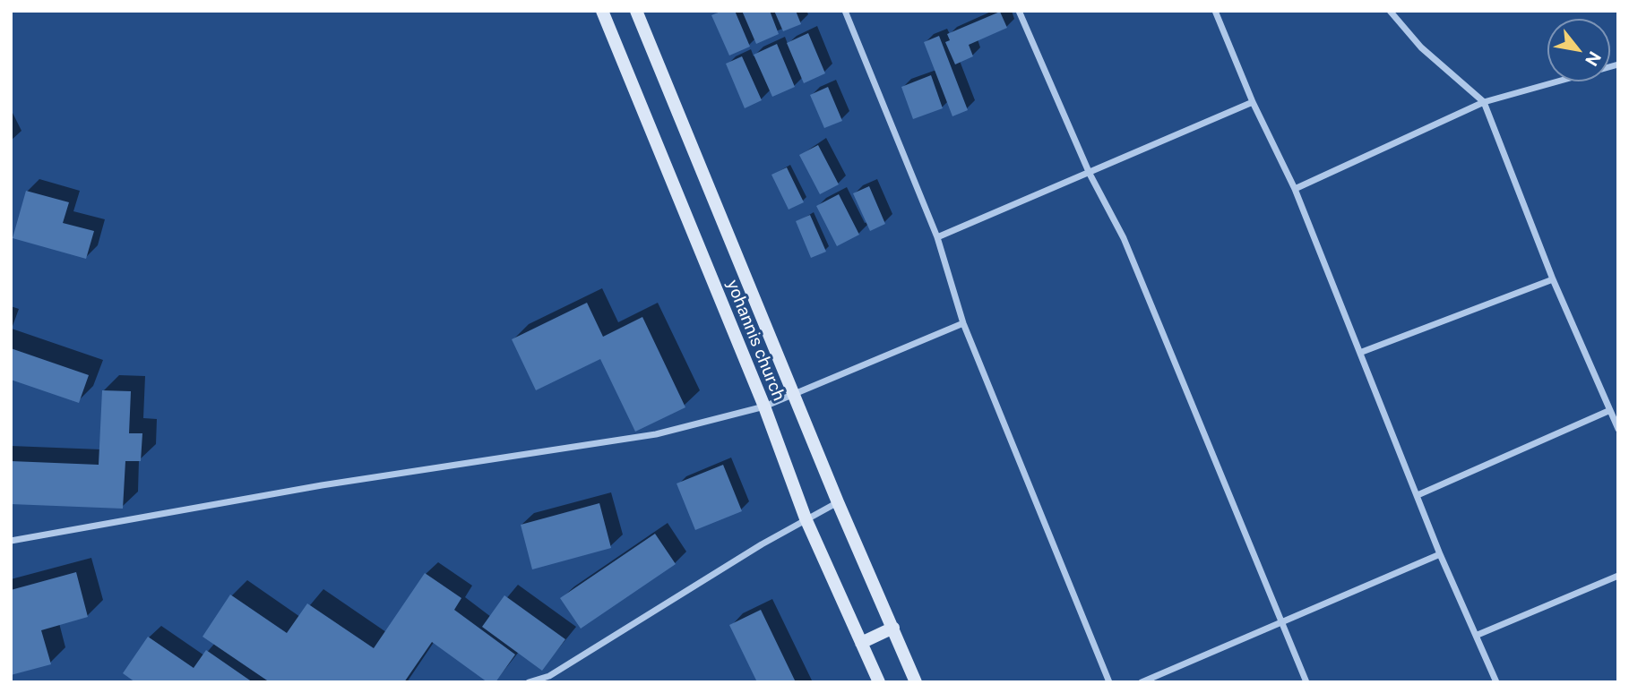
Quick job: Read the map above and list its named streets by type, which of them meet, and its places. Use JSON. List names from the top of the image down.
{
  "streets": {
    "street": ["yohannis church"]
  },
  "north": "bottom right"
}
